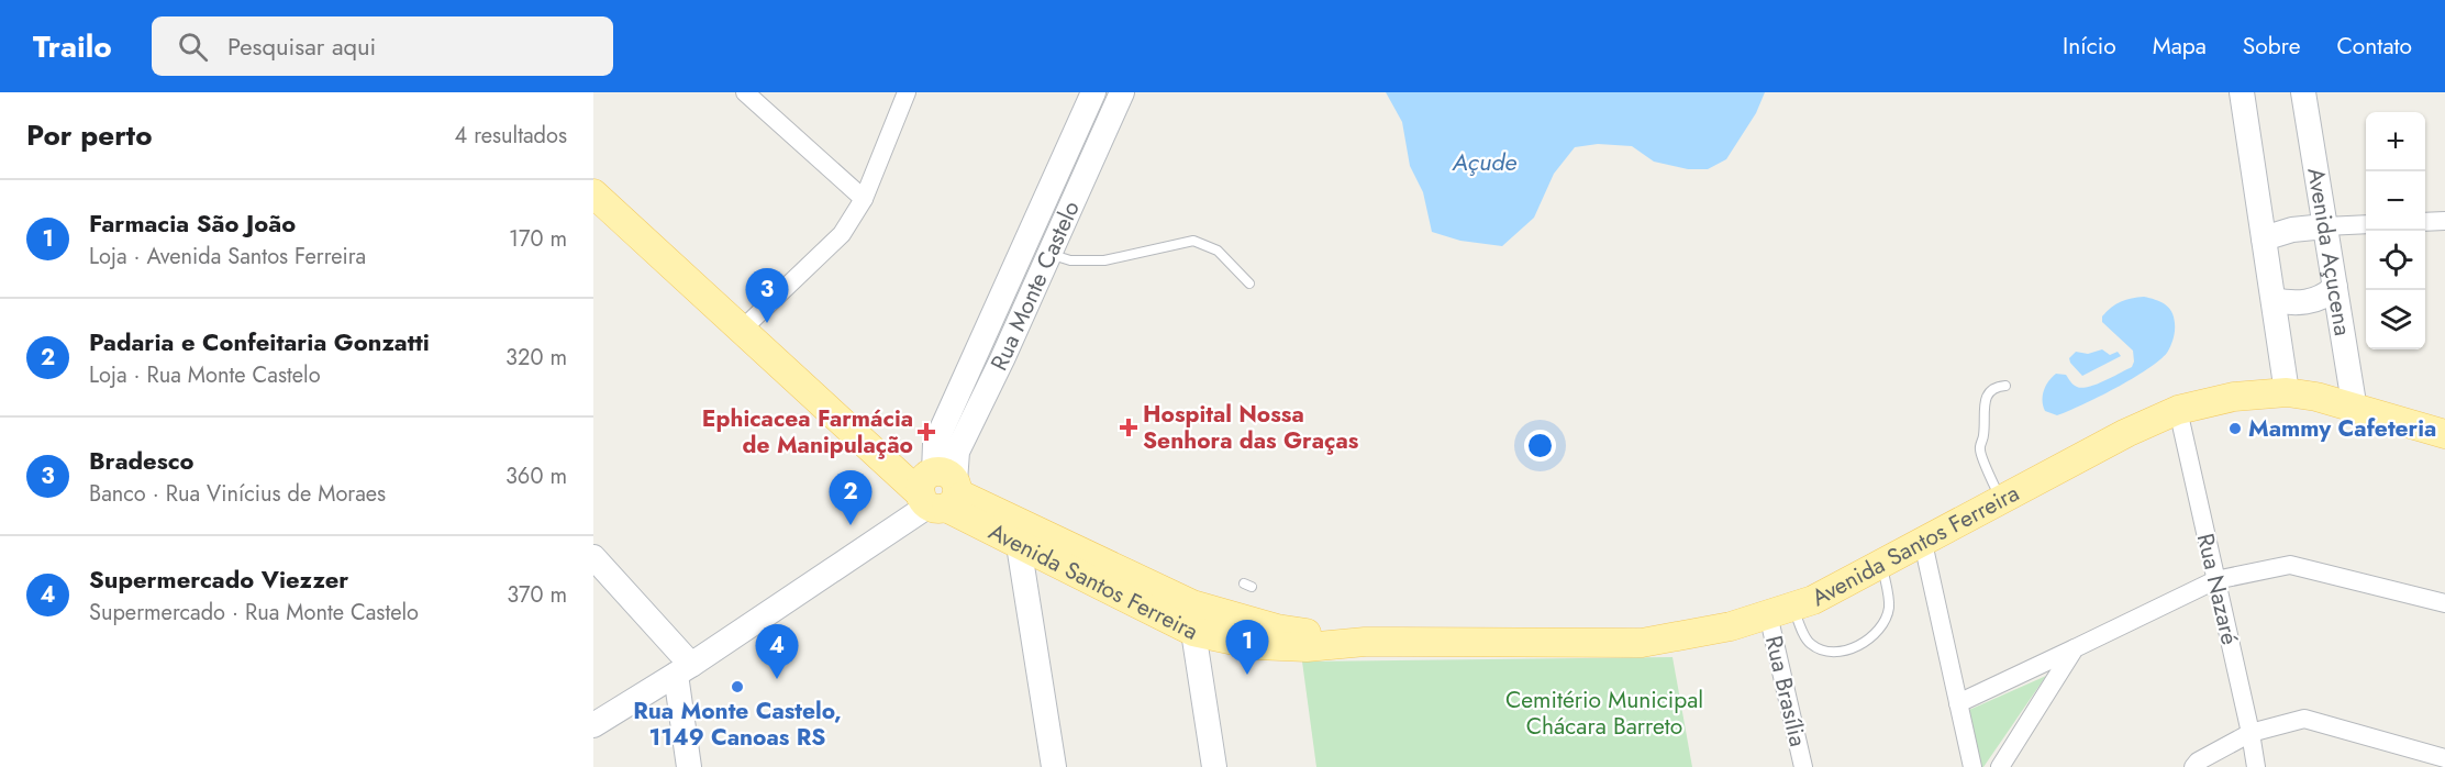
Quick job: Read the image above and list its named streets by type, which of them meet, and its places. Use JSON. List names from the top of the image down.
{
  "streets": {
    "main road": ["Avenida Santos Ferreira"],
    "street": [
      "Avenida Açucena",
      "Rua Monte Castelo",
      "Rua Nazaré",
      "Rua Brasília"
    ]
  },
  "crossings": [
    ["Avenida Açucena", "Avenida Santos Ferreira"],
    ["Rua Monte Castelo", "Avenida Santos Ferreira"],
    ["Avenida Santos Ferreira", "Rua Nazaré"],
    ["Avenida Santos Ferreira", "Rua Brasília"]
  ],
  "water": ["Açude"],
  "parks": ["Cemitério Municipal Chácara Barreto"],
  "places": {
    "health": ["Hospital Nossa Senhora das Graças", "Ephicacea Farmácia de Manipulação"],
    "other": ["Mammy Cafeteria", "Rua Monte Castelo, 1149 Canoas RS"]
  },
  "page": {
    "header": "Trailo",
    "search": "Pesquisar aqui",
    "nav": [
      "Início",
      "Mapa",
      "Sobre",
      "Contato"
    ],
    "heading": ["Por perto", "4 resultados"],
    "map_buttons": ["+", "−"],
    "list": [
      {
        "mark": "1",
        "name": "Farmacia São João",
        "note": "Loja · Avenida Santos Ferreira",
        "value": "170 m"
      },
      {
        "mark": "2",
        "name": "Padaria e Confeitaria Gonzatti",
        "note": "Loja · Rua Monte Castelo",
        "value": "320 m"
      },
      {
        "mark": "3",
        "name": "Bradesco",
        "note": "Banco · Rua Vinícius de Moraes",
        "value": "360 m"
      },
      {
        "mark": "4",
        "name": "Supermercado Viezzer",
        "note": "Supermercado · Rua Monte Castelo",
        "value": "370 m"
      }
    ],
    "pins": [
      "3",
      "2",
      "1",
      "4"
    ]
  }
}
